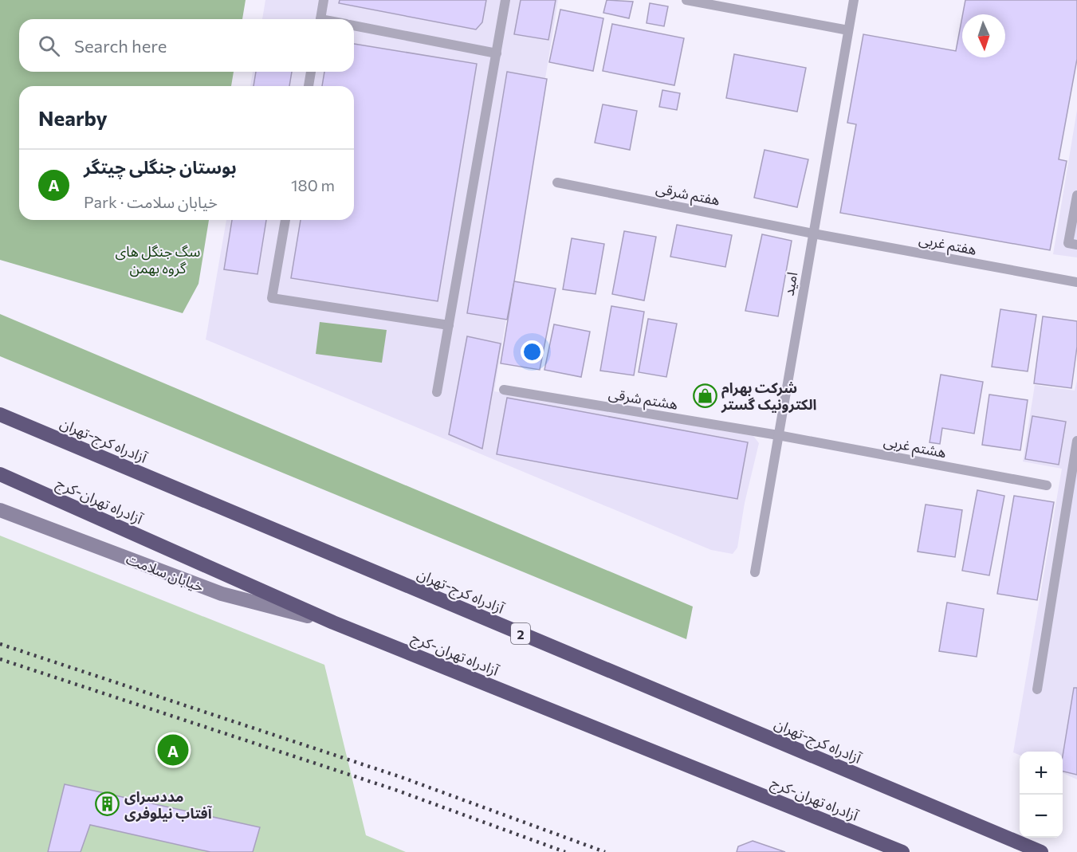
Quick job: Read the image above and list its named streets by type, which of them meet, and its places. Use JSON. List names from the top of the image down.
{
  "streets": {
    "highway": ["آزادراه کرج-تهران", "آزادراه تهران-کرج", "2"],
    "main road": ["خیابان سلامت"],
    "lane": [
      "هفتم شرقی",
      "هفتم غربی",
      "امید",
      "هشتم شرقی",
      "هشتم غربی"
    ]
  },
  "crossings": [
    ["هفتم شرقی", "هفتم غربی"],
    ["هفتم شرقی", "امید"],
    ["هفتم غربی", "امید"],
    ["امید", "هشتم شرقی"],
    ["امید", "هشتم غربی"],
    ["هشتم شرقی", "هشتم غربی"],
    ["آزادراه تهران-کرج", "خیابان سلامت"]
  ],
  "parks": ["سگ جنگل های گروه بهمن"],
  "places": {
    "shop": ["شرکت بهرام الکترونیک گستر"],
    "building": ["مددسرای آفتاب نیلوفری"]
  },
  "north": "bottom",
  "page": {
    "search": "Search here",
    "heading": "Nearby",
    "list": [
      {
        "mark": "A",
        "name": "بوستان جنگلی چیتگر",
        "note": "Park · خیابان سلامت",
        "value": "180 m"
      }
    ],
    "pins": "A",
    "map_buttons": ["+", "−"]
  }
}
